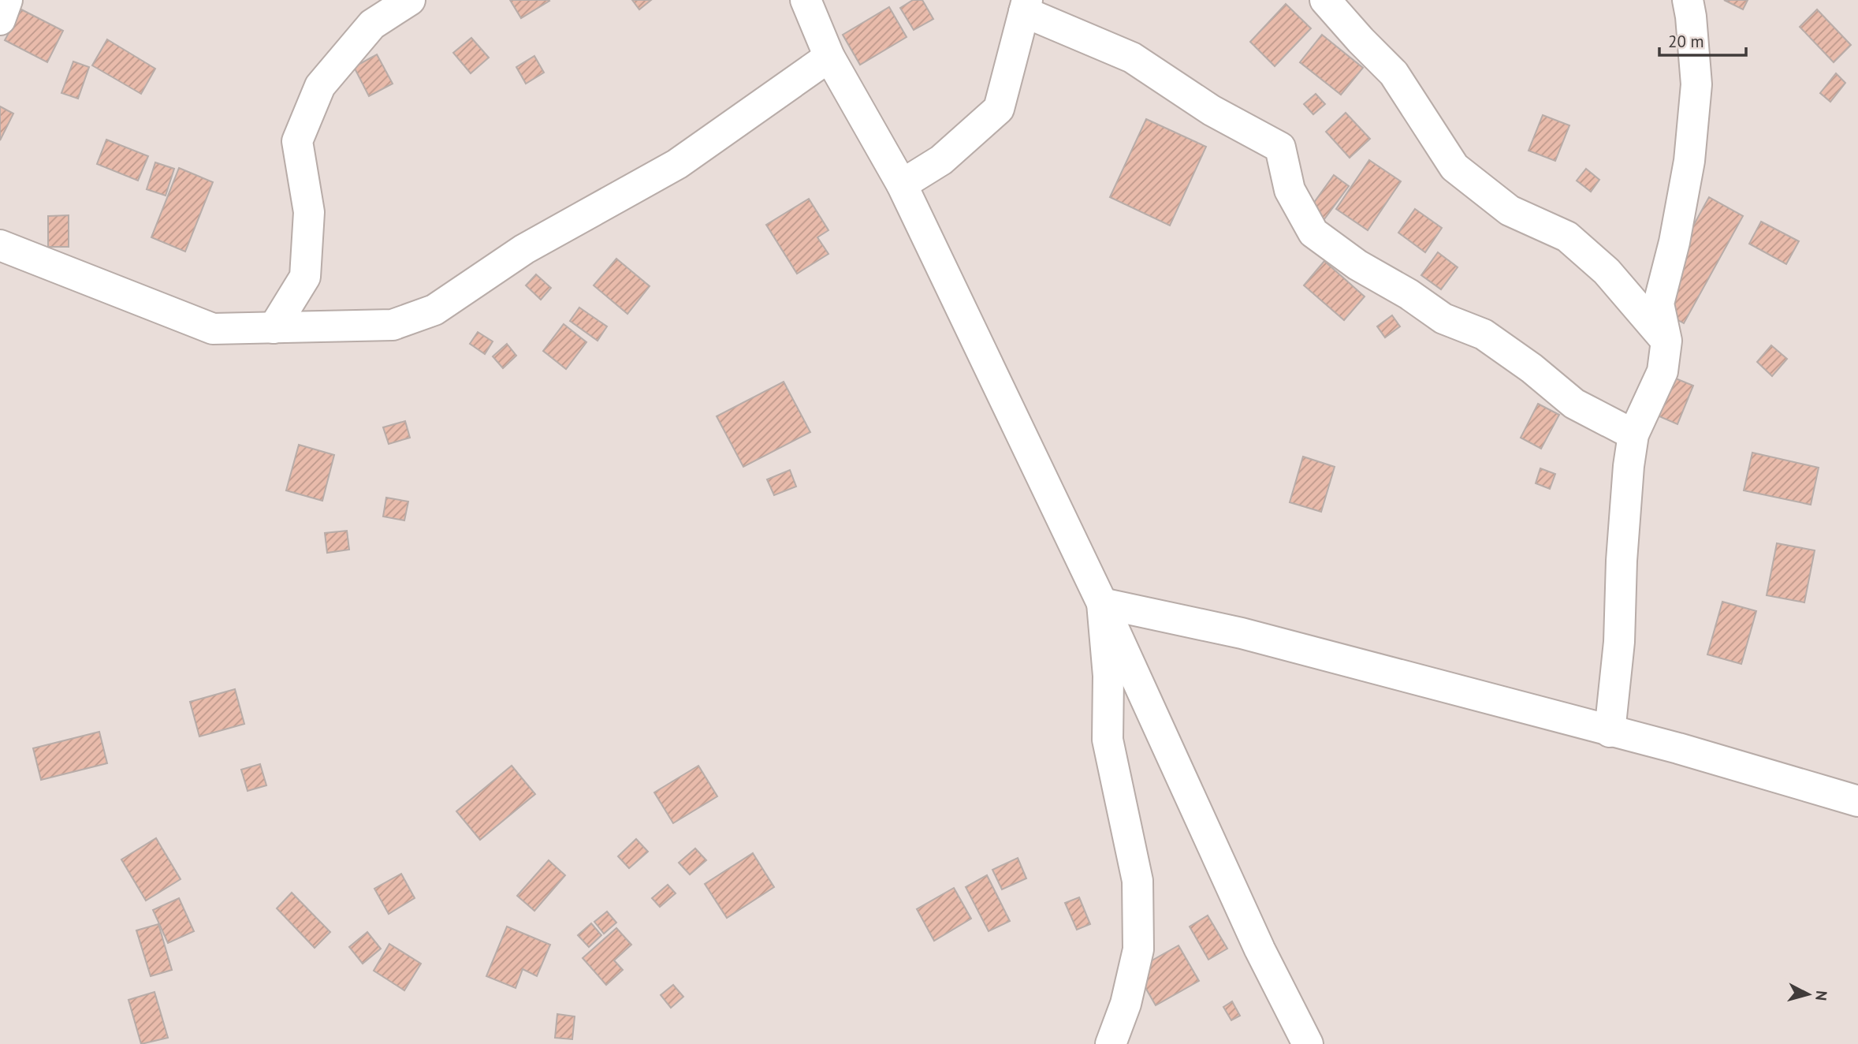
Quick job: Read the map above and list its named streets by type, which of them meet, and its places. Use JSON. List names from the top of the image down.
{
  "scale_bar": "20 m",
  "north": "right"
}
